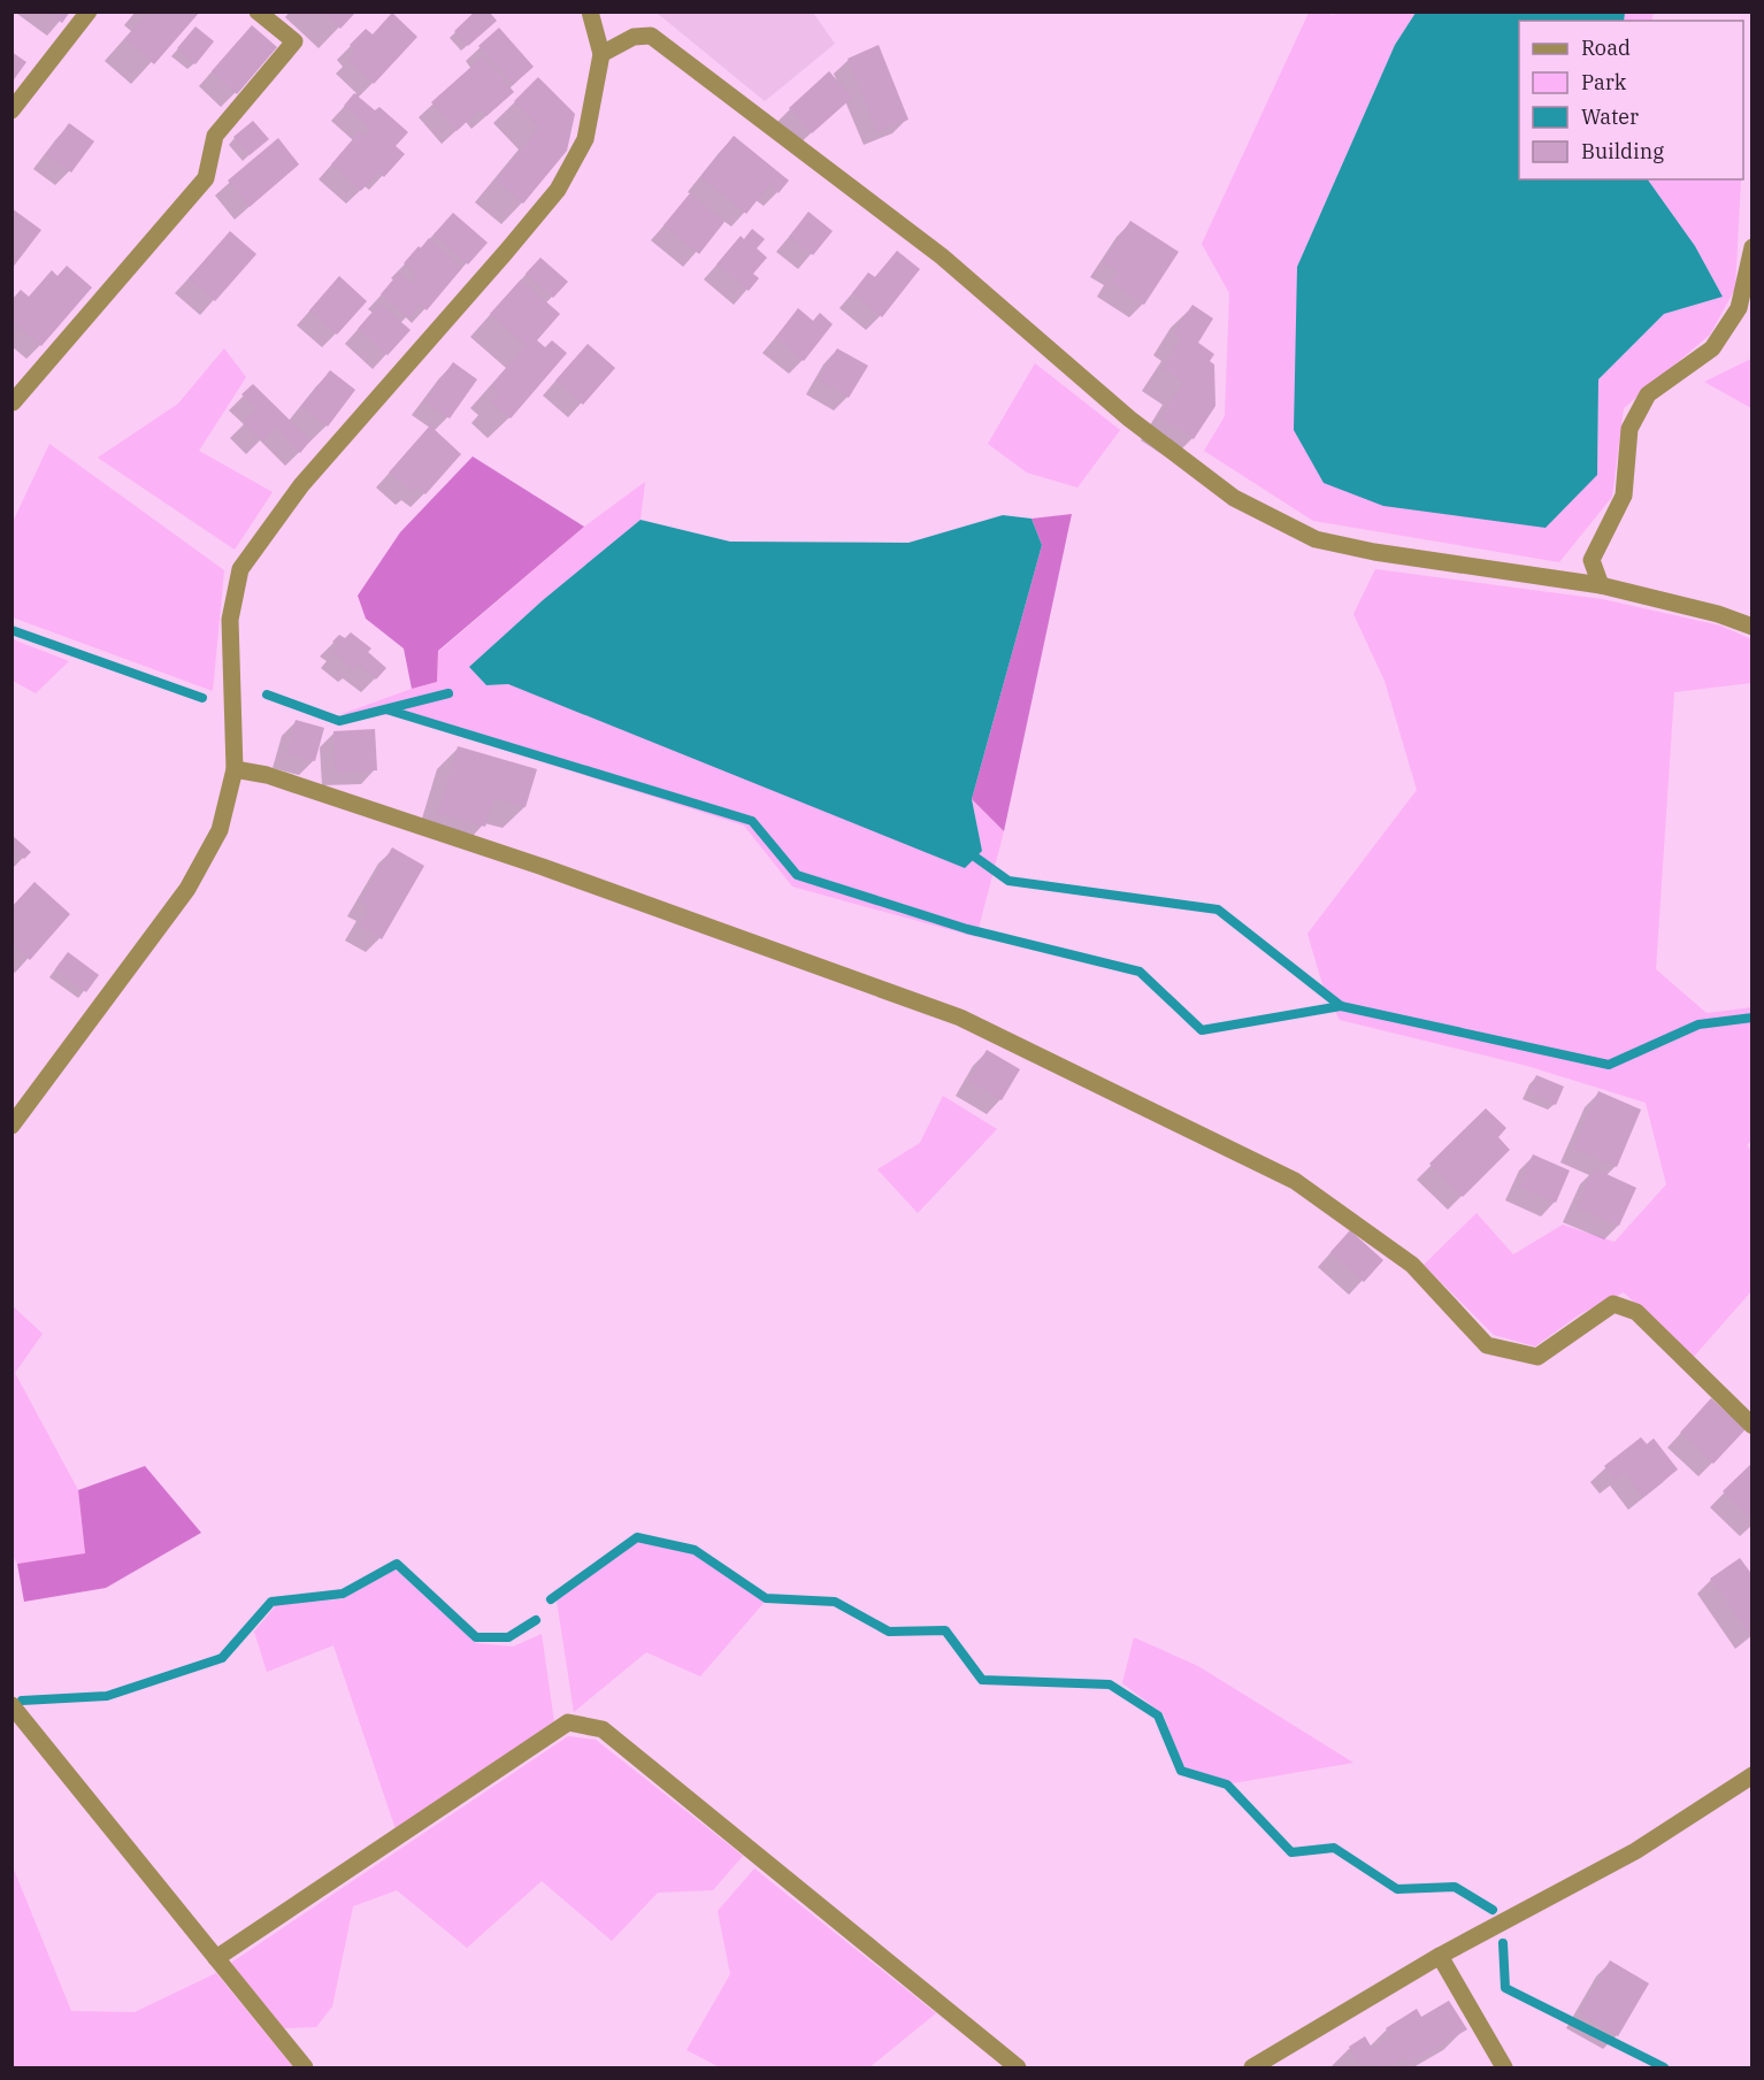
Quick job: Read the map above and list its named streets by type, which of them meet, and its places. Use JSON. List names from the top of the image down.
{
  "legend": [
    "Road",
    "Park",
    "Water",
    "Building"
  ]
}
